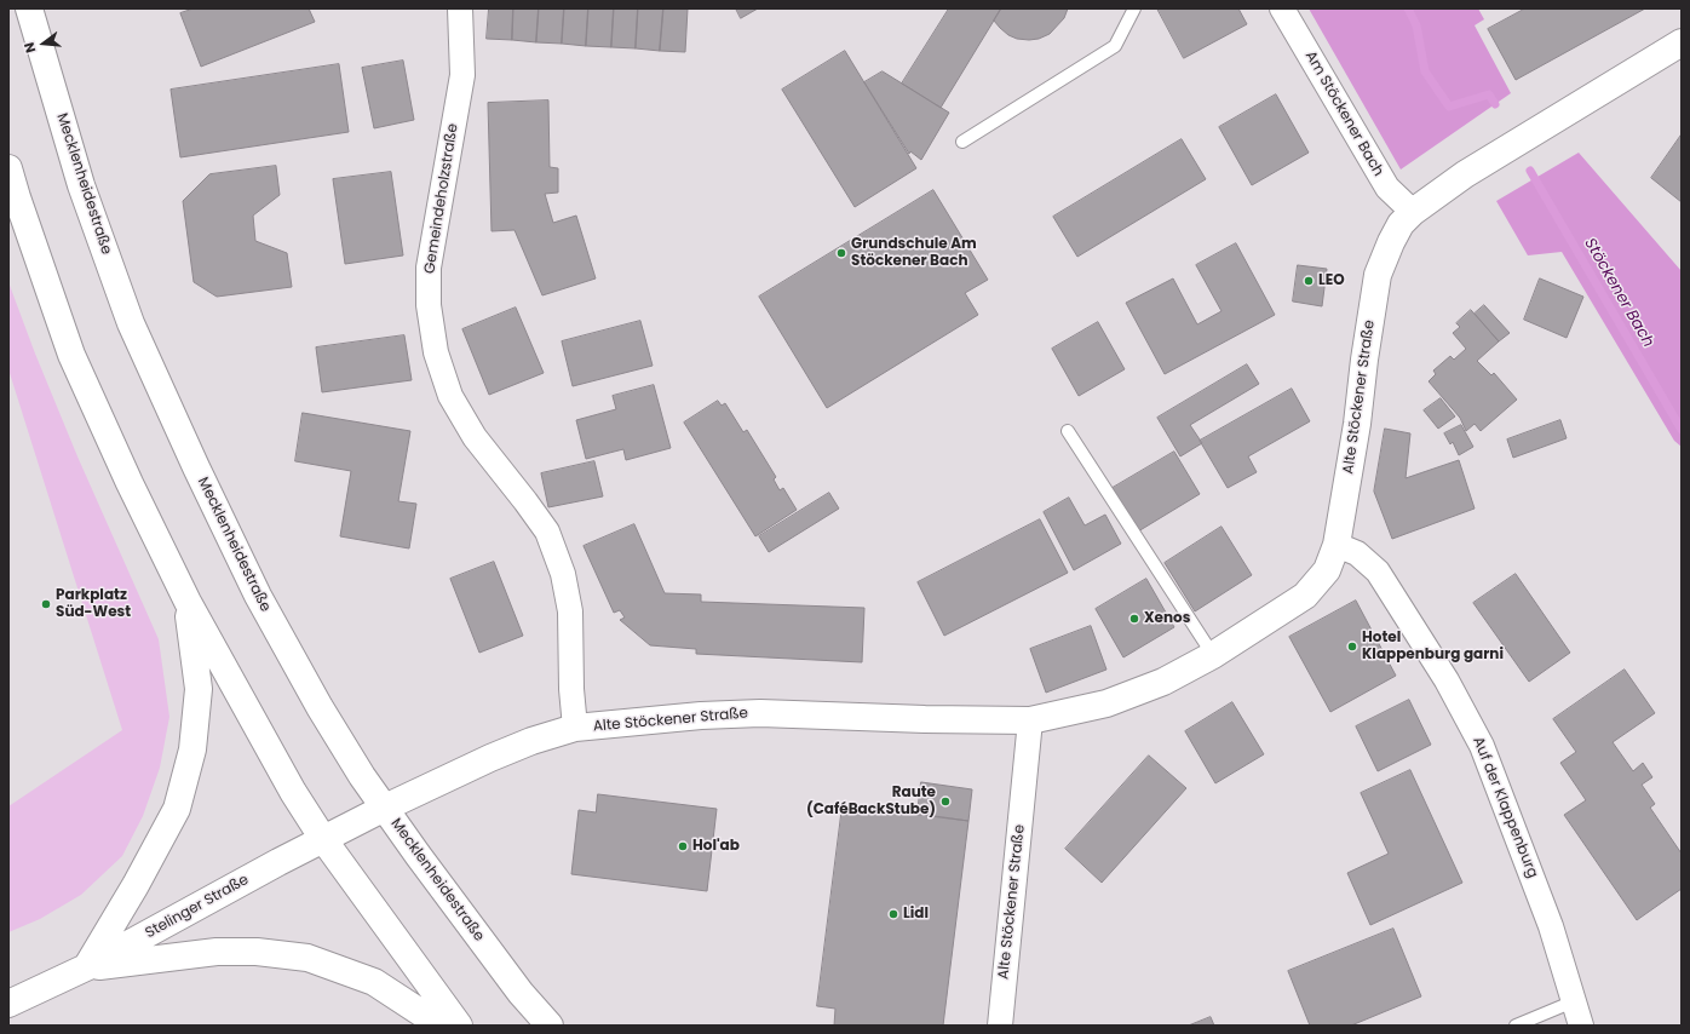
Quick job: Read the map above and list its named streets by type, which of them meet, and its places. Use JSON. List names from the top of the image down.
{
  "streets": {
    "main road": ["Mecklenheidestraße", "Alte Stöckener Straße", "Stelinger Straße"],
    "street": ["Am Stöckener Bach", "Gemeindeholzstraße", "Auf der Klappenburg"]
  },
  "crossings": [
    ["Am Stöckener Bach", "Alte Stöckener Straße"],
    ["Mecklenheidestraße", "Alte Stöckener Straße"],
    ["Mecklenheidestraße", "Stelinger Straße"],
    ["Gemeindeholzstraße", "Alte Stöckener Straße"],
    ["Alte Stöckener Straße", "Auf der Klappenburg"],
    ["Alte Stöckener Straße", "Stelinger Straße"]
  ],
  "water": ["Stöckener Bach"],
  "places": [
    "Grundschule Am Stöckener Bach",
    "LEO",
    "Parkplatz Süd-West",
    "Xenos",
    "Hotel Klappenburg garni",
    "Raute (CaféBackStube)",
    "Hol'ab",
    "Lidl"
  ],
  "north": "left"
}
